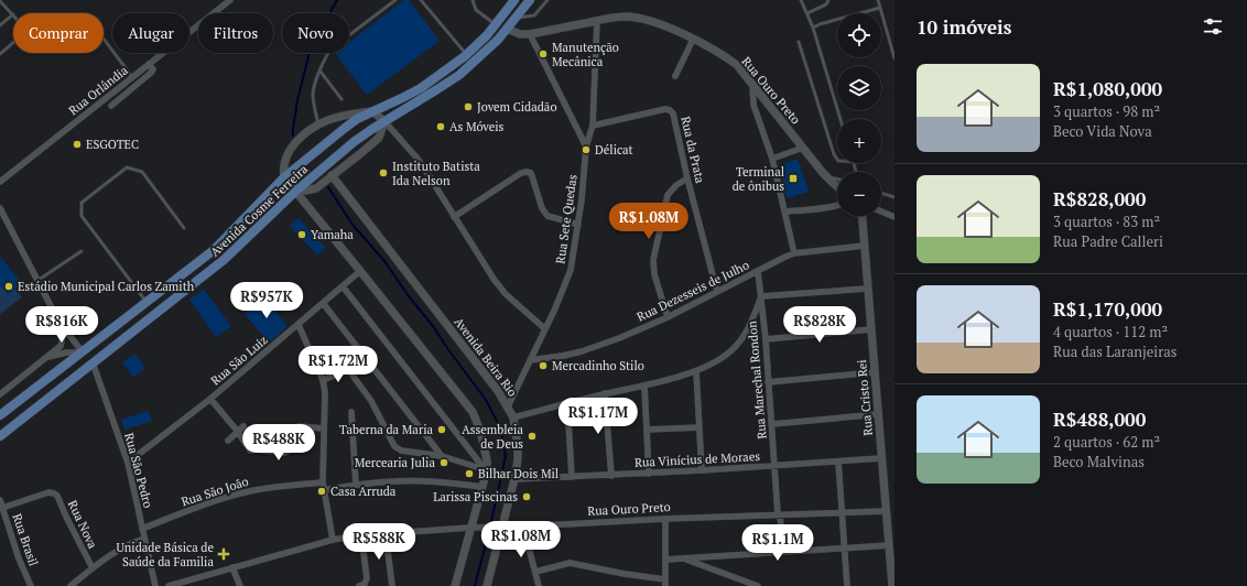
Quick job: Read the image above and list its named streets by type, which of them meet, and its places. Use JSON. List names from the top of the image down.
{
  "streets": {
    "main road": ["Avenida Cosme Ferreira"],
    "street": [
      "Rua Orlândia",
      "Rua Ouro Preto",
      "Rua da Prata",
      "Rua Sete Quedas",
      "Rua Dezesseis de Julho",
      "Avenida Beira Rio",
      "Rua São Luiz",
      "Rua Marechal Rondon",
      "Rua Cristo Rei",
      "Rua Vinícius de Moraes",
      "Rua São Pedro",
      "Rua São João",
      "Rua Nova",
      "Rua Brasil"
    ]
  },
  "crossings": [
    ["Rua Ouro Preto", "Avenida Cosme Ferreira"],
    ["Rua Ouro Preto", "Avenida Beira Rio"],
    ["Rua Ouro Preto", "Rua Marechal Rondon"],
    ["Rua Ouro Preto", "Rua Cristo Rei"],
    ["Rua da Prata", "Rua Dezesseis de Julho"],
    ["Avenida Cosme Ferreira", "Rua São Pedro"],
    ["Rua Sete Quedas", "Rua Dezesseis de Julho"],
    ["Rua Sete Quedas", "Avenida Beira Rio"],
    ["Rua Dezesseis de Julho", "Rua Marechal Rondon"],
    ["Rua Dezesseis de Julho", "Rua Cristo Rei"],
    ["Avenida Beira Rio", "Rua Vinícius de Moraes"],
    ["Rua São Luiz", "Rua São Pedro"],
    ["Rua Marechal Rondon", "Rua Vinícius de Moraes"],
    ["Rua Cristo Rei", "Rua Vinícius de Moraes"],
    ["Rua São Pedro", "Rua São João"],
    ["Rua Nova", "Rua Brasil"]
  ],
  "places": {
    "other": [
      "Manutenção Mecânica",
      "Jovem Cidadão",
      "As Móveis",
      "ESGOTEC",
      "Délicat",
      "Instituto Batista Ida Nelson",
      "Yamaha",
      "Estádio Municipal Carlos Zamith",
      "Mercadinho Stilo",
      "Taberna da Maria",
      "Assembleia de Deus",
      "Mercearia Julia",
      "Bilhar Dois Mil",
      "Casa Arruda",
      "Larissa Piscinas"
    ],
    "transit": ["Terminal de ônibus"],
    "health": ["Unidade Básica de Saúde da Familia"]
  },
  "page": {
    "heading": "10 imóveis",
    "map_buttons": ["+", "−"],
    "chip": [
      "Comprar",
      "Alugar",
      "Filtros",
      "Novo"
    ],
    "list": [
      {
        "name": "R$1,080,000",
        "note": "3 quartos · 98 m² · Beco Vida Nova"
      },
      {
        "name": "R$828,000",
        "note": "3 quartos · 83 m² · Rua Padre Calleri"
      },
      {
        "name": "R$1,170,000",
        "note": "4 quartos · 112 m² · Rua das Laranjeiras"
      },
      {
        "name": "R$488,000",
        "note": "2 quartos · 62 m² · Beco Malvinas"
      }
    ],
    "price": [
      "R$1.08M",
      "R$957K",
      "R$816K",
      "R$828K",
      "R$1.72M",
      "R$1.17M",
      "R$488K",
      "R$1.08M",
      "R$588K",
      "R$1.1M"
    ]
  }
}
